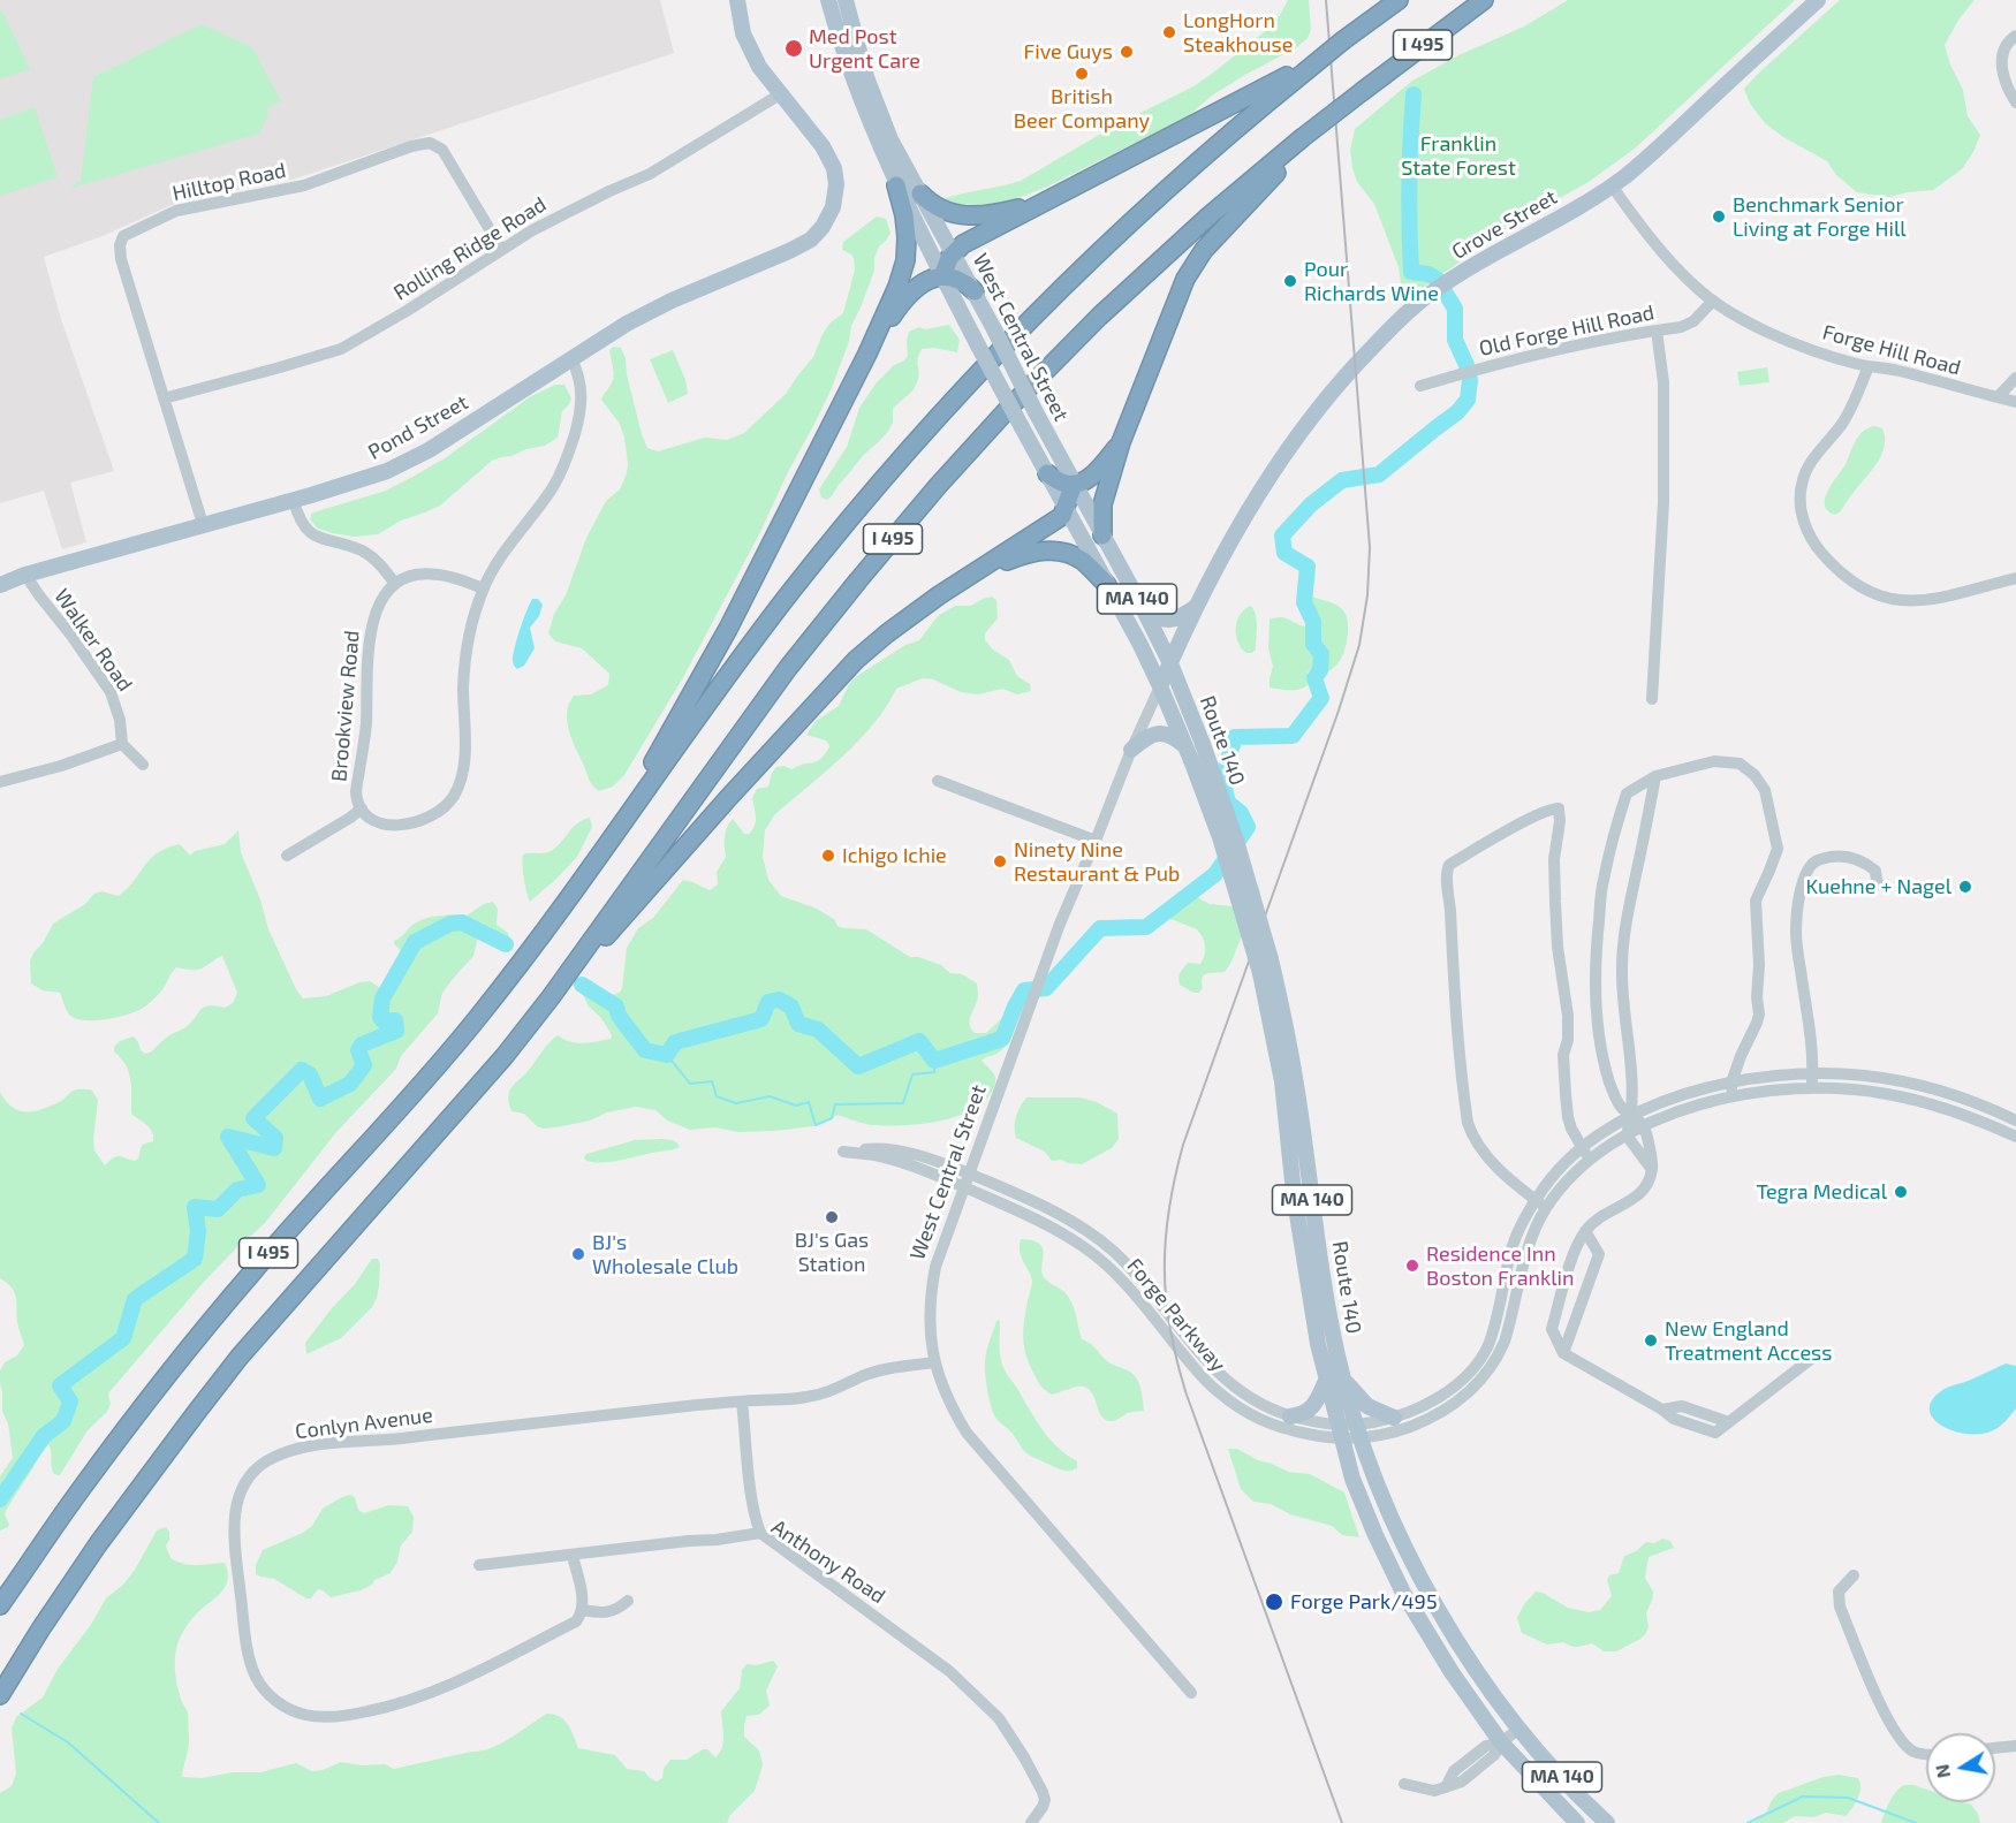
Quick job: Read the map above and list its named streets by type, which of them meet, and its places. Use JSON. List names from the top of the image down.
{
  "streets": {
    "highway": ["I 495"],
    "main road": [
      "Grove Street",
      "West Central Street",
      "Pond Street",
      "MA 140",
      "Route 140"
    ],
    "street": [
      "Hilltop Road",
      "Rolling Ridge Road",
      "Old Forge Hill Road",
      "Forge Hill Road",
      "Walker Road",
      "Brookview Road",
      "Forge Parkway",
      "Conlyn Avenue",
      "Anthony Road"
    ]
  },
  "crossings": [
    ["Hilltop Road", "Rolling Ridge Road"],
    ["Hilltop Road", "Pond Street"],
    ["Grove Street", "West Central Street"],
    ["Grove Street", "Forge Hill Road"],
    ["Grove Street", "Route 140"],
    ["Rolling Ridge Road", "Pond Street"],
    ["Old Forge Hill Road", "Forge Hill Road"],
    ["West Central Street", "Route 140"],
    ["West Central Street", "Forge Parkway"],
    ["West Central Street", "Conlyn Avenue"],
    ["Pond Street", "Walker Road"],
    ["Pond Street", "Brookview Road"],
    ["MA 140", "Route 140"],
    ["Route 140", "Forge Parkway"]
  ],
  "parks": ["Franklin State Forest"],
  "places": [
    "LongHorn Steakhouse",
    "Med Post Urgent Care",
    "Five Guys",
    "British Beer Company",
    "Benchmark Senior Living at Forge Hill",
    "Pour Richards Wine",
    "Ichigo Ichie",
    "Ninety Nine Restaurant & Pub",
    "Kuehne + Nagel",
    "Tegra Medical",
    "BJ's Gas Station",
    "BJ's Wholesale Club",
    "Residence Inn Boston Franklin",
    "New England Treatment Access",
    "Forge Park/495"
  ],
  "north": "left"
}
